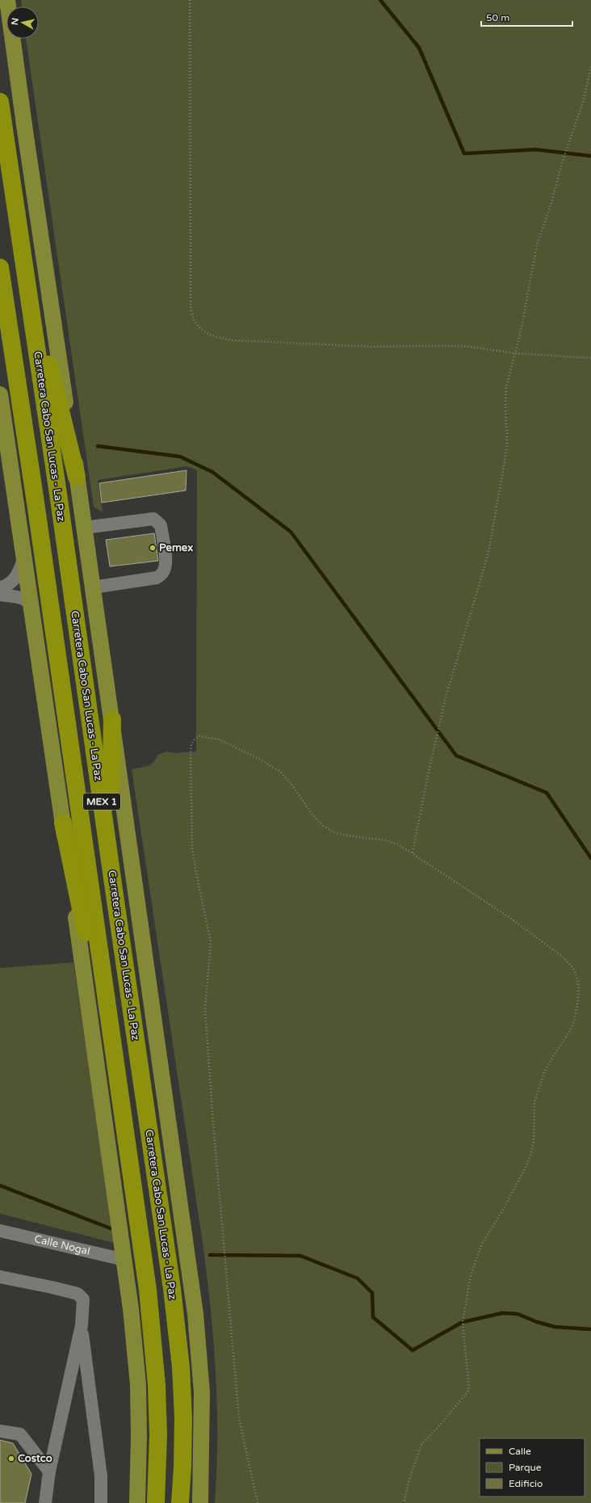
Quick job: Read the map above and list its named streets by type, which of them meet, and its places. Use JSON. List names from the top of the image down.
{
  "streets": {
    "highway": ["Carretera Cabo San Lucas - La Paz", "MEX 1"],
    "street": ["Calle Nogal"]
  },
  "places": ["Pemex", "Costco"],
  "legend": ["Calle", "Parque", "Edificio"],
  "scale_bar": "50 m",
  "north": "left"
}
